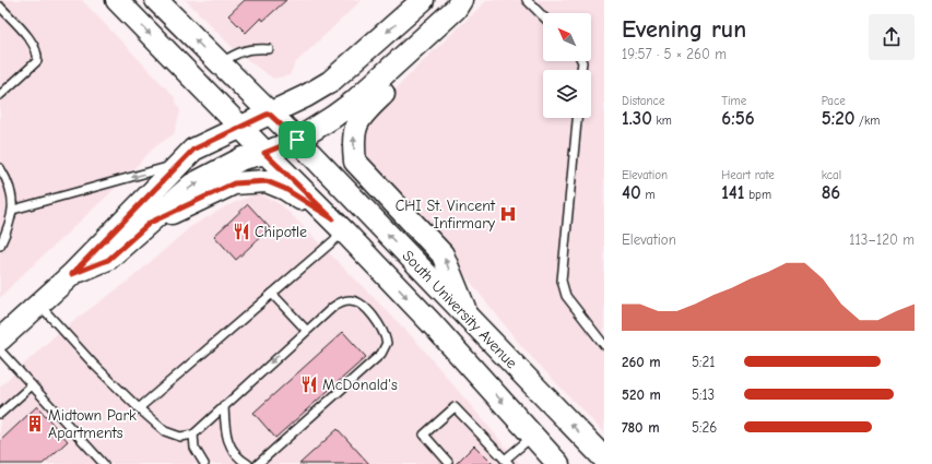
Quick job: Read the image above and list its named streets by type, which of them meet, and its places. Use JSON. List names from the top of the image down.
{
  "streets": {
    "main road": ["South University Avenue"]
  },
  "places": {
    "hospital": ["CHI St. Vincent Infirmary"],
    "restaurant": ["Chipotle", "McDonald's"],
    "building": ["Midtown Park Apartments"]
  },
  "north": "top left",
  "page": {
    "heading": ["Evening run", "19:57 · 5 × 260 m"],
    "stats": [
      ["Distance", "1.30 km"],
      ["Time", "6:56"],
      ["Pace", "5:20 /km"],
      ["Elevation", "40 m"],
      ["Heart rate", "141 bpm"],
      ["kcal", "86"]
    ],
    "chart": ["Elevation", "113–120 m"],
    "list": [
      {
        "name": "260 m",
        "note": "5:21"
      },
      {
        "name": "520 m",
        "note": "5:13"
      },
      {
        "name": "780 m",
        "note": "5:26"
      }
    ]
  }
}
